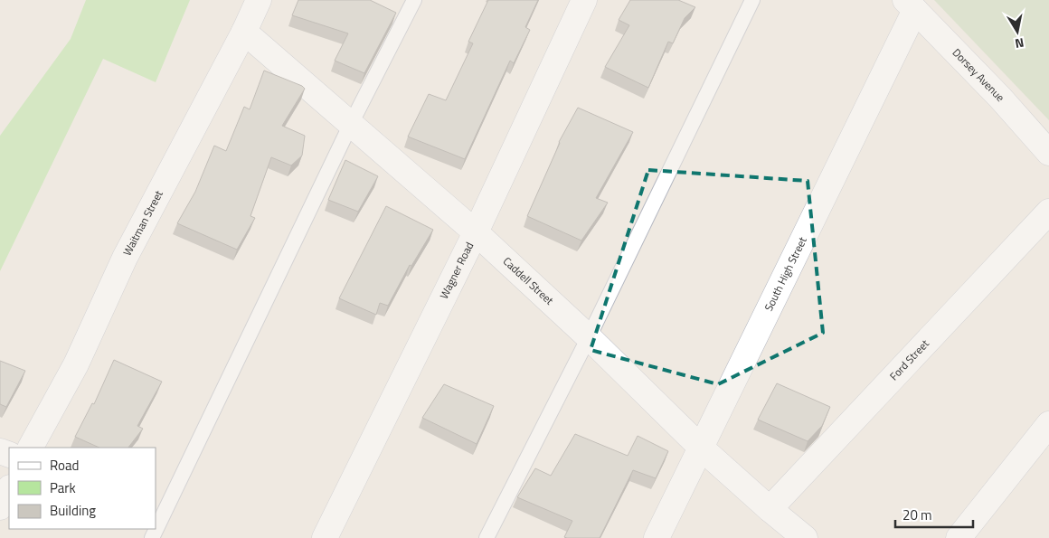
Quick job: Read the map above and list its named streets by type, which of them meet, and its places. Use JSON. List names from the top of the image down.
{
  "streets": {
    "street": [
      "Dorsey Avenue",
      "Waitman Street",
      "Wagner Road",
      "South High Street",
      "Caddell Street",
      "Ford Street"
    ]
  },
  "crossings": [
    ["Dorsey Avenue", "South High Street"],
    ["Waitman Street", "Caddell Street"],
    ["Wagner Road", "Caddell Street"],
    ["South High Street", "Caddell Street"],
    ["Caddell Street", "Ford Street"]
  ],
  "legend": ["Road", "Park", "Building"],
  "scale_bar": "20 m",
  "north": "bottom"
}
